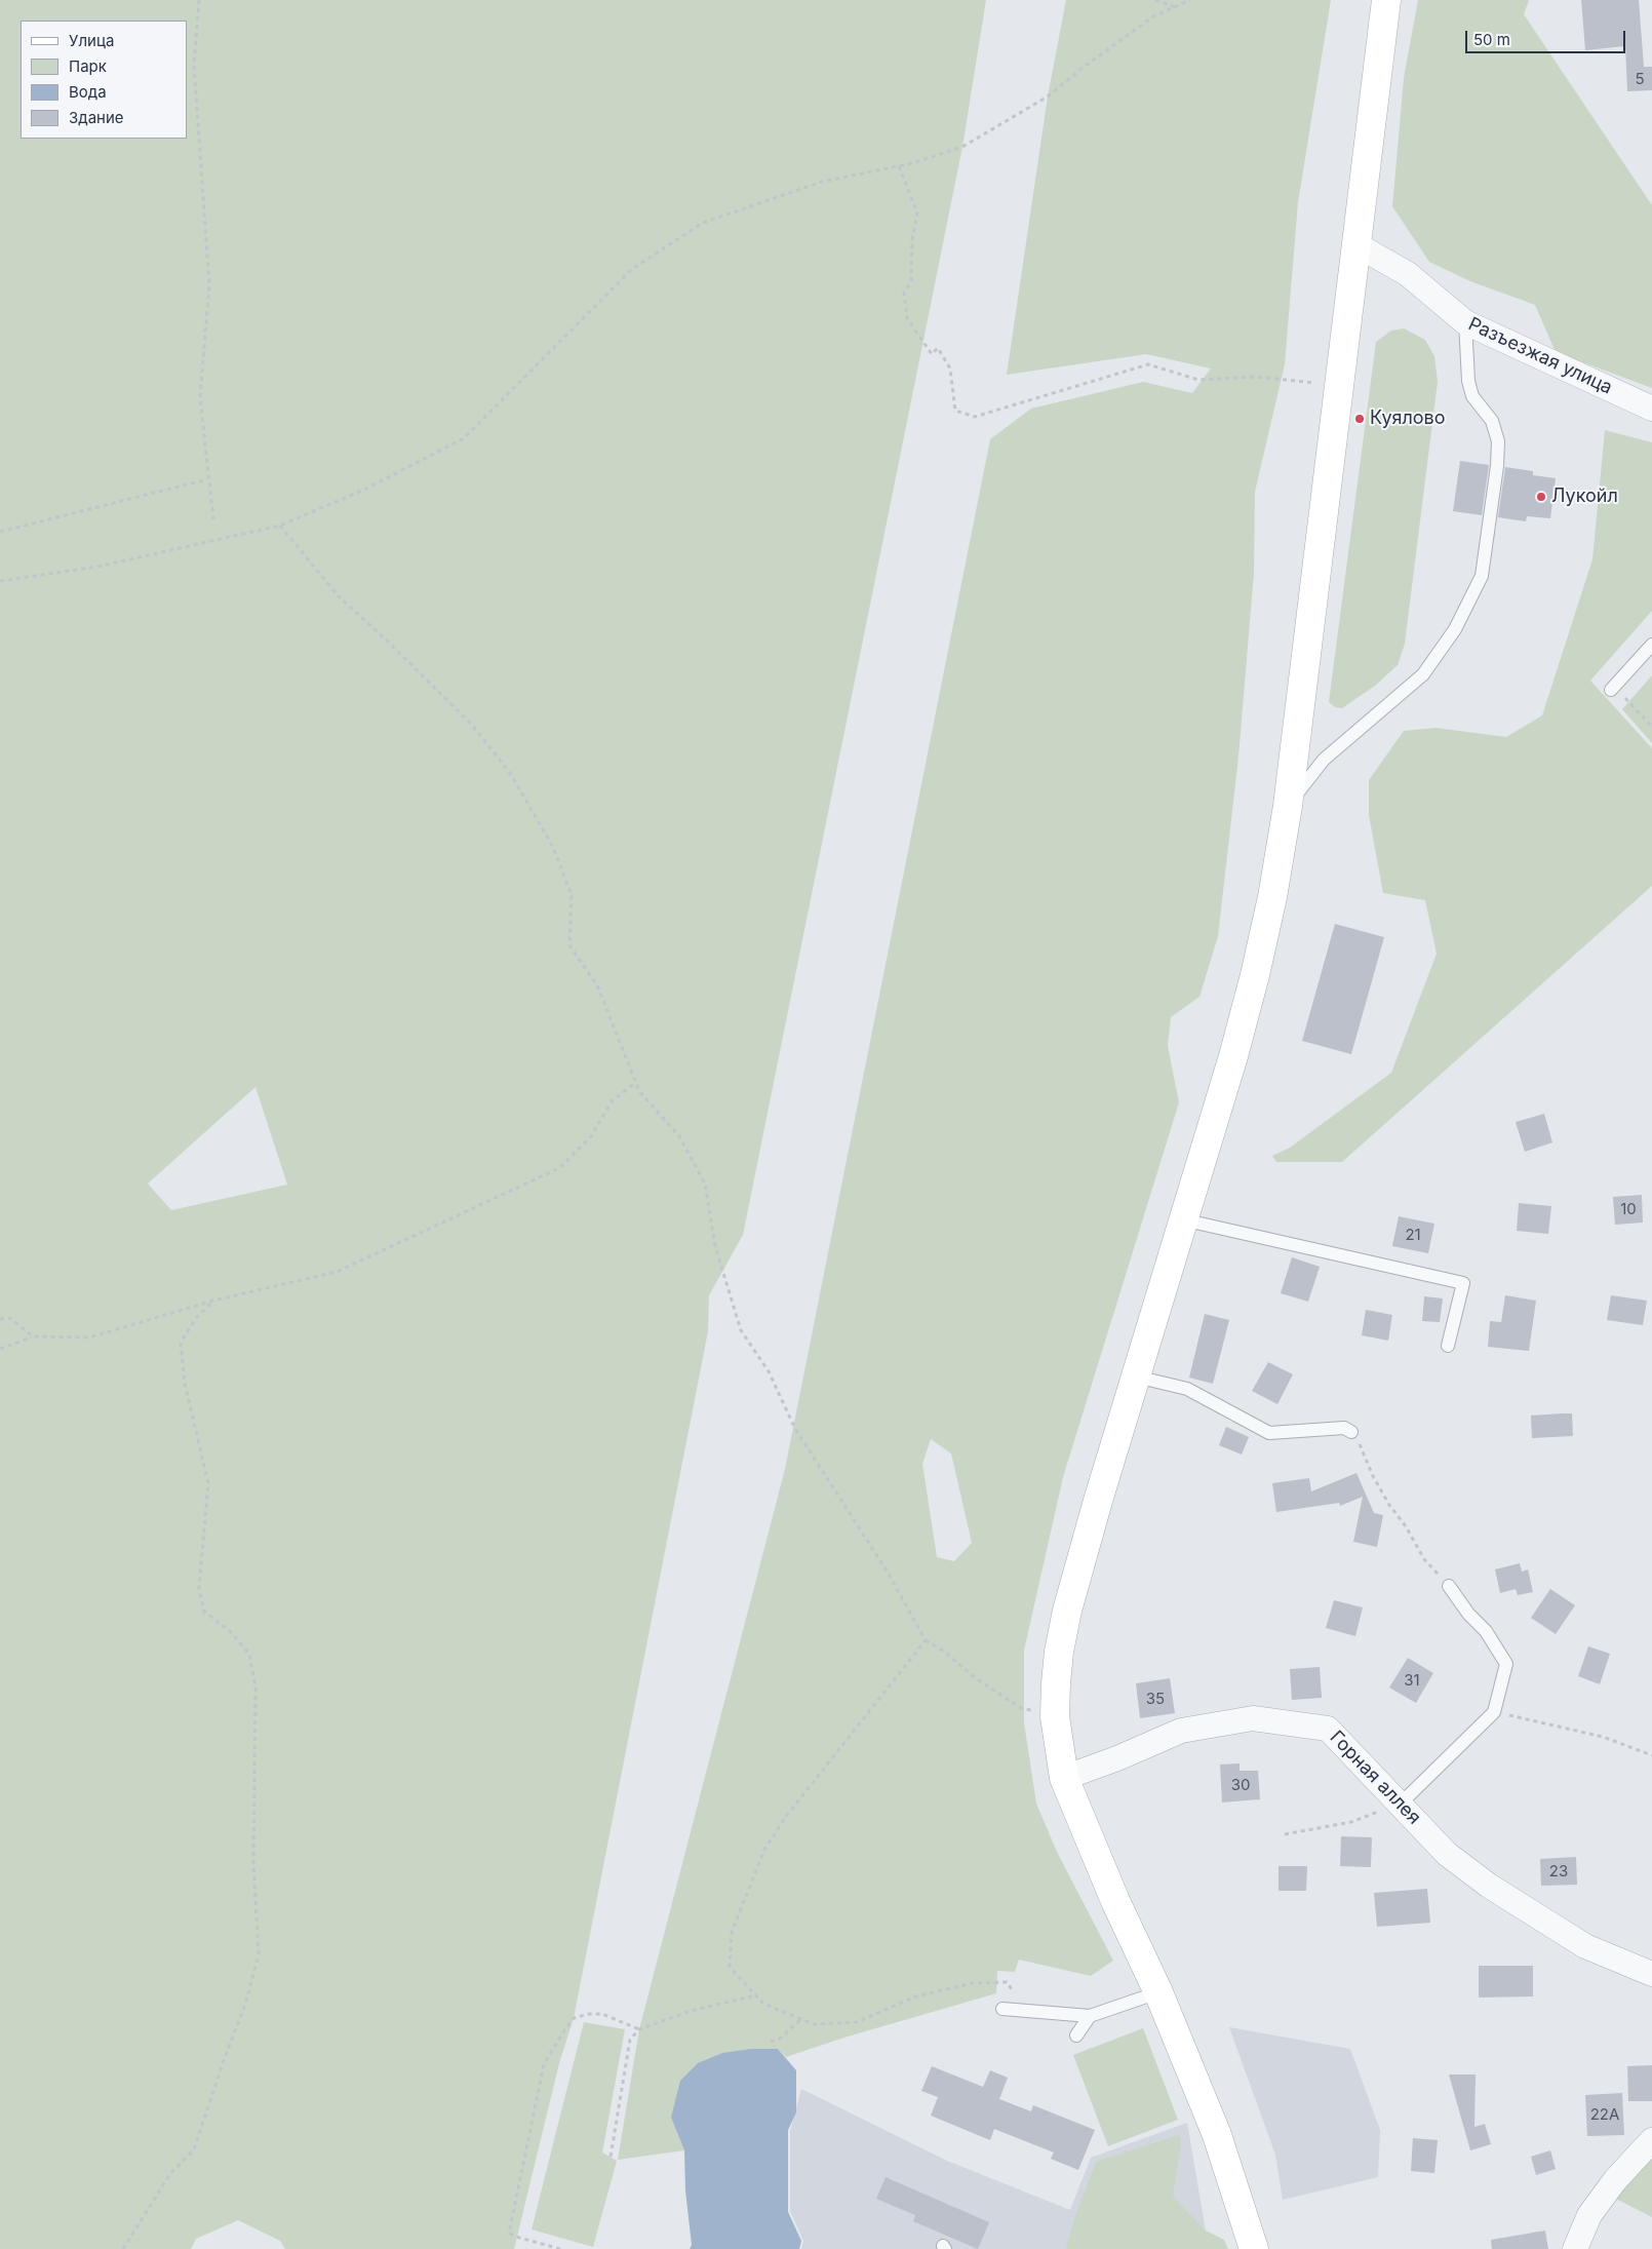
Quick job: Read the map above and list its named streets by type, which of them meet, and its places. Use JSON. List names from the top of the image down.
{
  "streets": {
    "street": ["Разъезжая улица", "Горная аллея"]
  },
  "places": ["Куялово", "Лукойл"],
  "house_numbers": [
    "5",
    "10",
    "21",
    "31",
    "35",
    "30",
    "23",
    "22А"
  ],
  "legend": [
    "Улица",
    "Парк",
    "Вода",
    "Здание"
  ],
  "scale_bar": "50 m"
}
